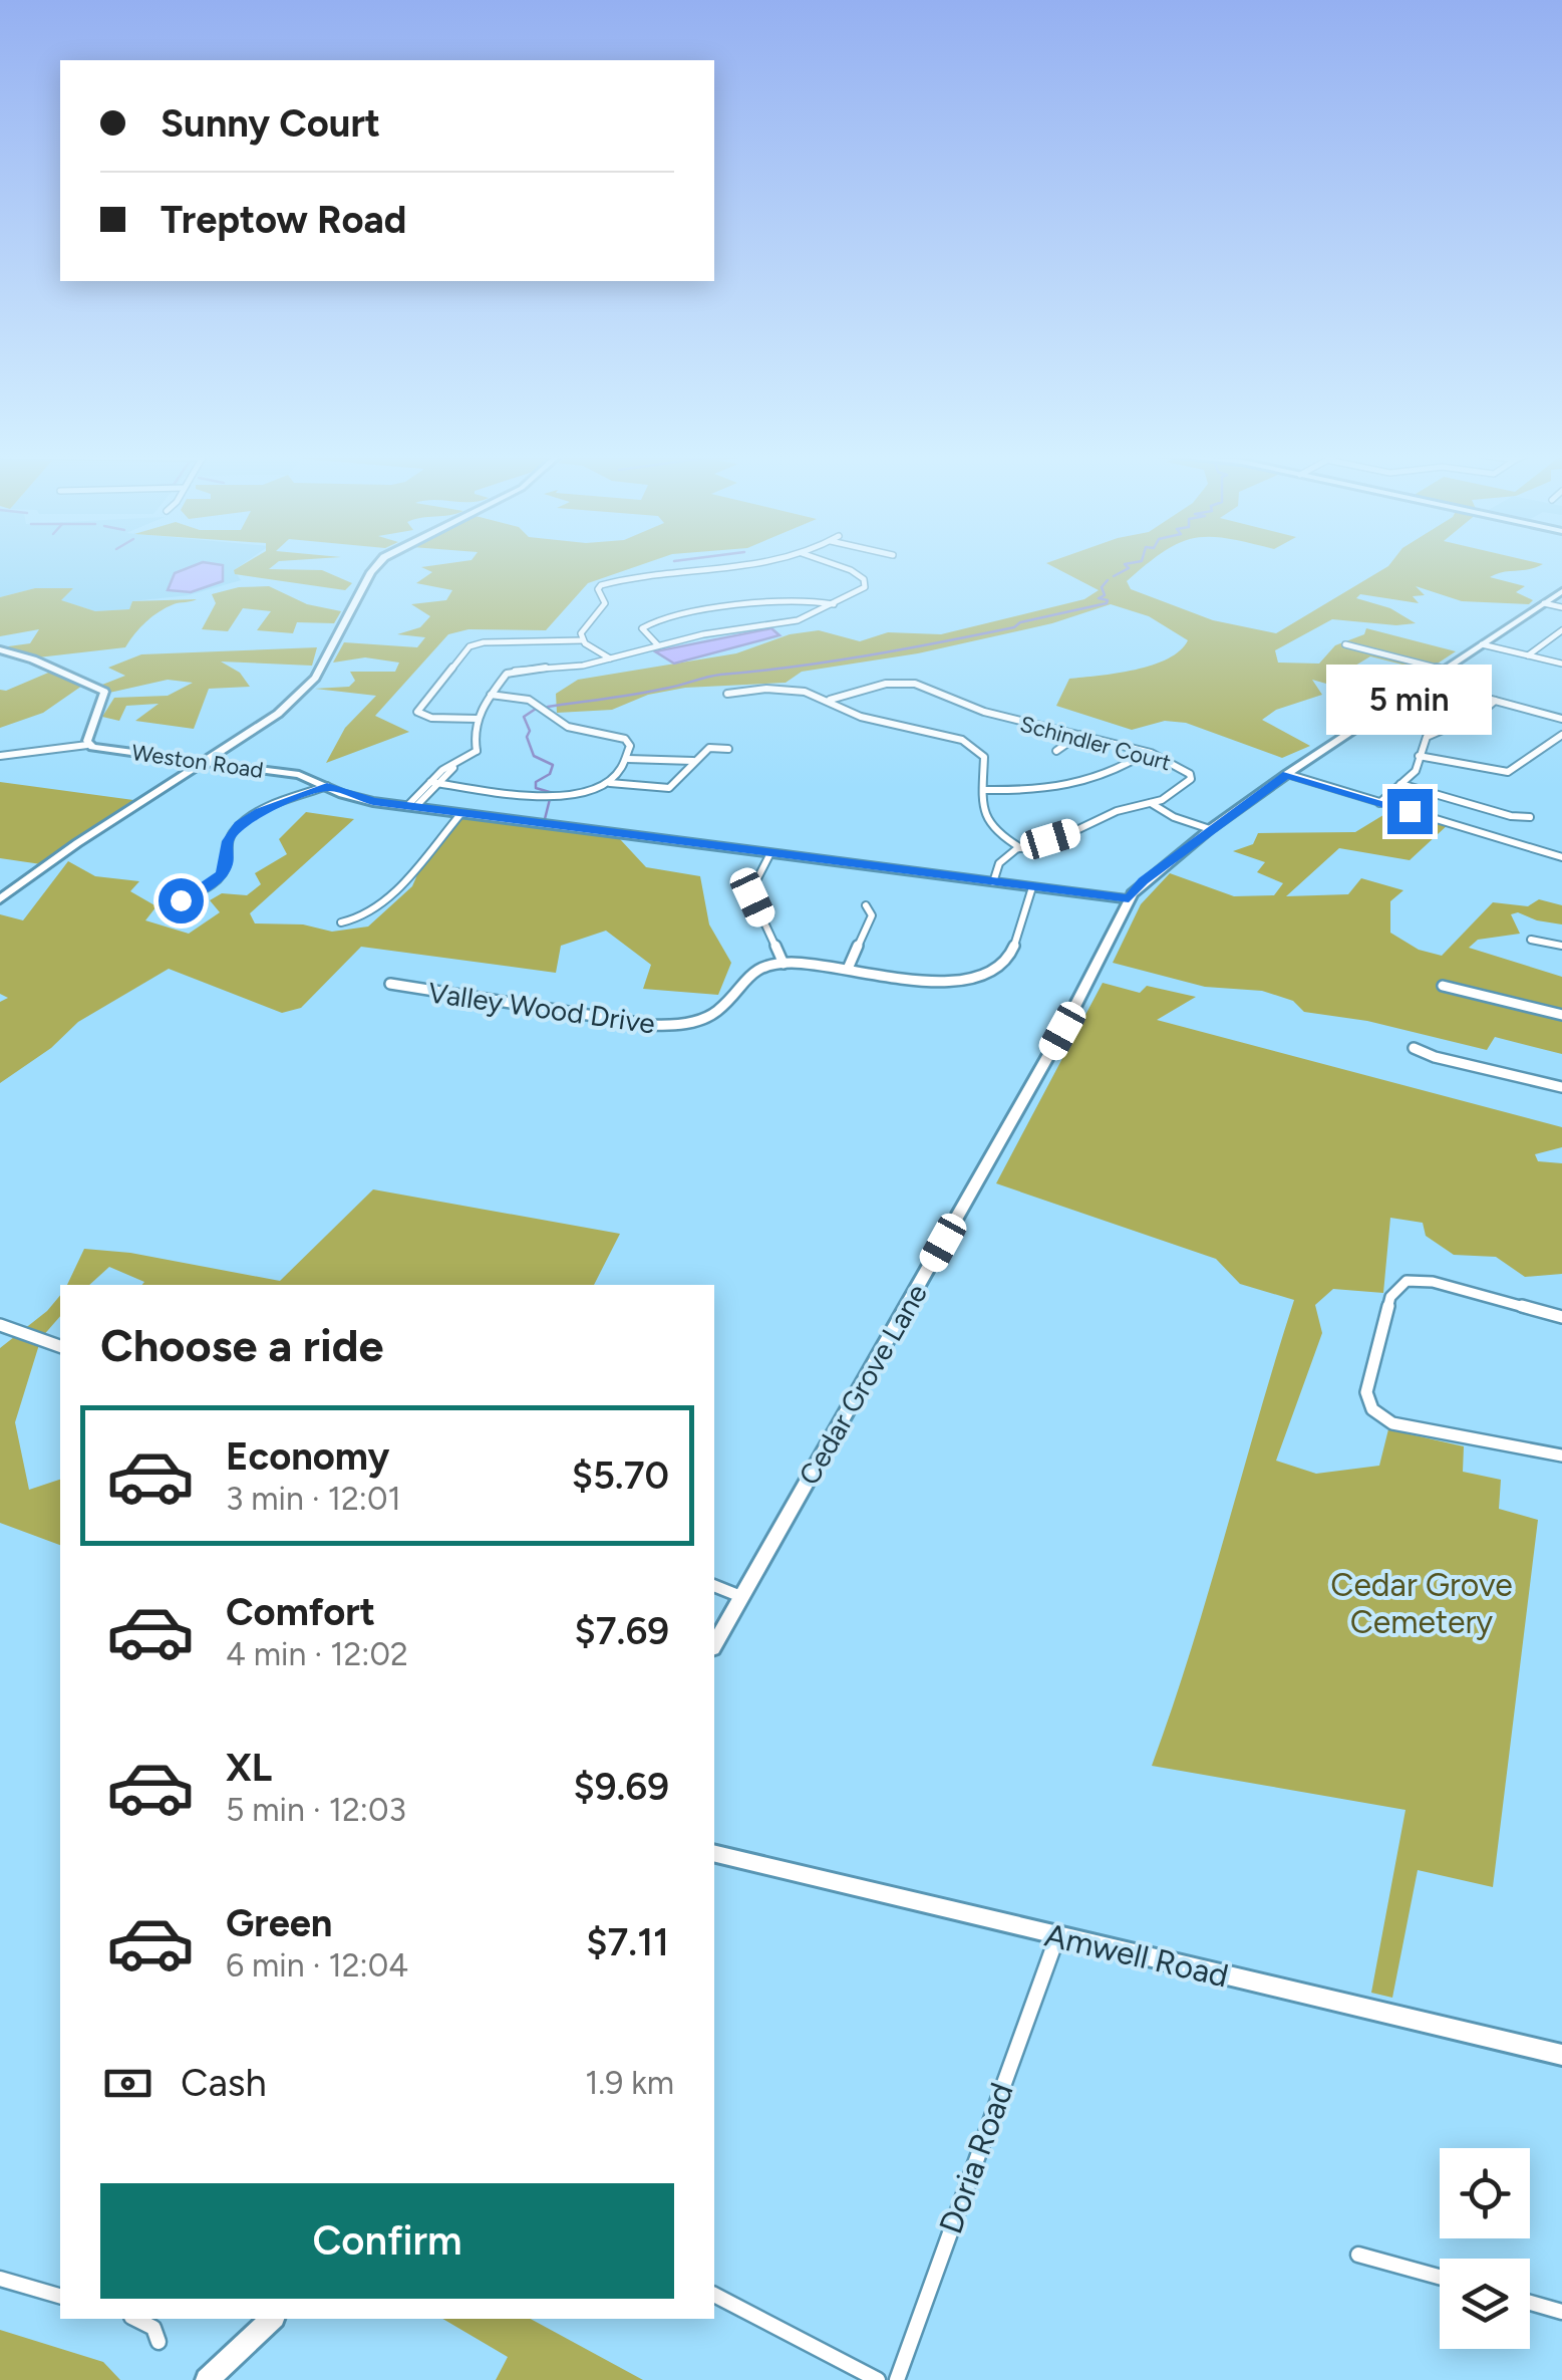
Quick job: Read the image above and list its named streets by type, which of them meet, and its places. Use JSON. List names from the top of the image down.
{
  "streets": {
    "street": [
      "Schindler Court",
      "Weston Road",
      "Valley Wood Drive",
      "Cedar Grove Lane",
      "Amwell Road",
      "Doria Road"
    ]
  },
  "crossings": [
    ["Weston Road", "Valley Wood Drive"],
    ["Weston Road", "Cedar Grove Lane"],
    ["Amwell Road", "Doria Road"]
  ],
  "parks": ["Cedar Grove Cemetery"],
  "page": {
    "banner": ["Sunny Court", "Treptow Road"],
    "bubble": "5 min",
    "heading": "Choose a ride",
    "list": [
      {
        "name": "Economy",
        "note": "3 min · 12:01",
        "value": "$5.70"
      },
      {
        "name": "Comfort",
        "note": "4 min · 12:02",
        "value": "$7.69"
      },
      {
        "name": "XL",
        "note": "5 min · 12:03",
        "value": "$9.69"
      },
      {
        "name": "Green",
        "note": "6 min · 12:04",
        "value": "$7.11"
      }
    ],
    "pay": ["Cash", "1.9 km"],
    "buttons": "Confirm"
  }
}
